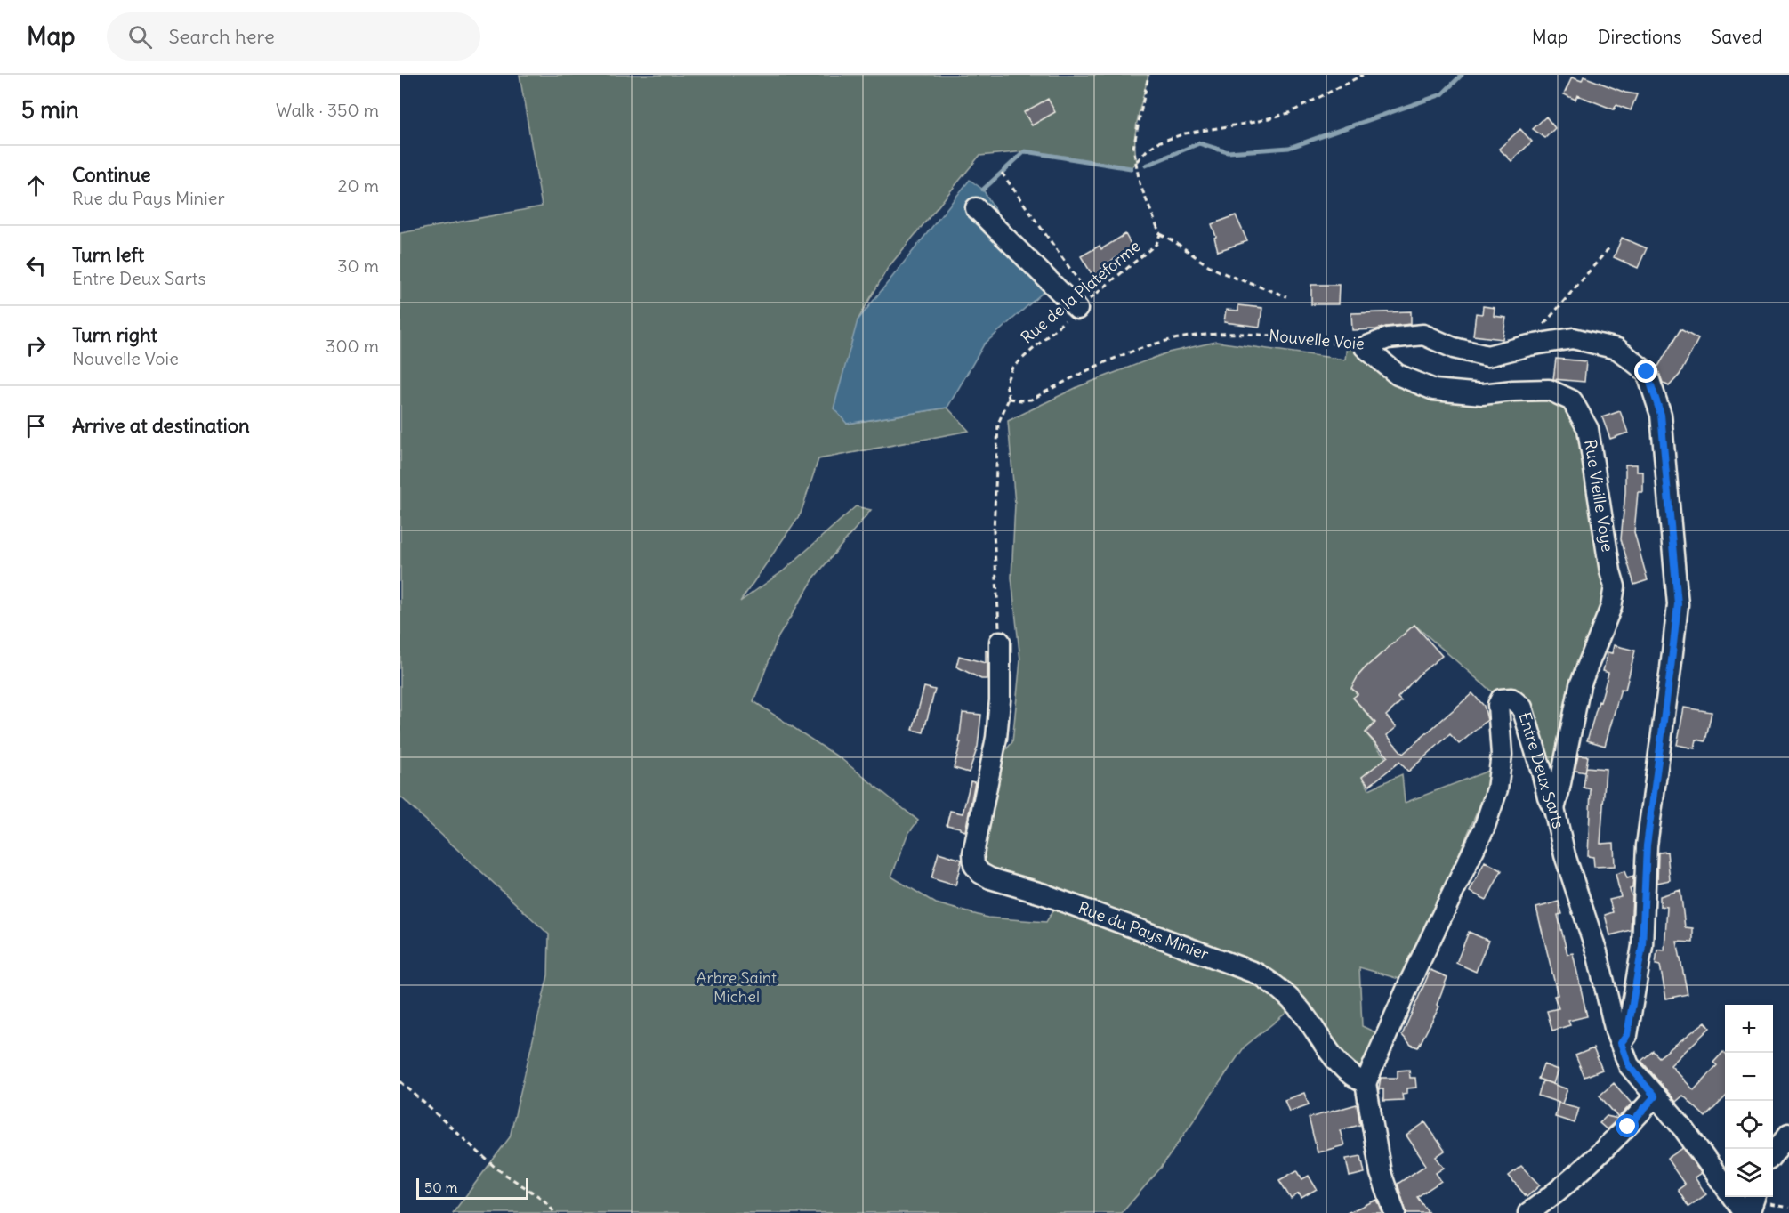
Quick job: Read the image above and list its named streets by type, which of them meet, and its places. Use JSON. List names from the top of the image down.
{
  "streets": {
    "street": [
      "Nouvelle Voie",
      "Rue Vieille Voye",
      "Entre Deux Sarts",
      "Rue du Pays Minier"
    ],
    "path": ["Rue de la Plateforme"]
  },
  "crossings": [
    ["Rue de la Plateforme", "Nouvelle Voie"],
    ["Nouvelle Voie", "Rue Vieille Voye"],
    ["Nouvelle Voie", "Entre Deux Sarts"],
    ["Rue Vieille Voye", "Entre Deux Sarts"],
    ["Entre Deux Sarts", "Rue du Pays Minier"]
  ],
  "parks": ["Arbre Saint Michel"],
  "scale_bar": "50 m",
  "page": {
    "header": "Map",
    "search": "Search here",
    "nav": ["Map", "Directions", "Saved"],
    "heading": ["5 min", "Walk · 350 m"],
    "list": [
      ["Continue", "Rue du Pays Minier", "20 m"],
      ["Turn left", "Entre Deux Sarts", "30 m"],
      ["Turn right", "Nouvelle Voie", "300 m"],
      "Arrive at destination"
    ],
    "map_buttons": ["+", "−"],
    "scale": "50 m"
  }
}
